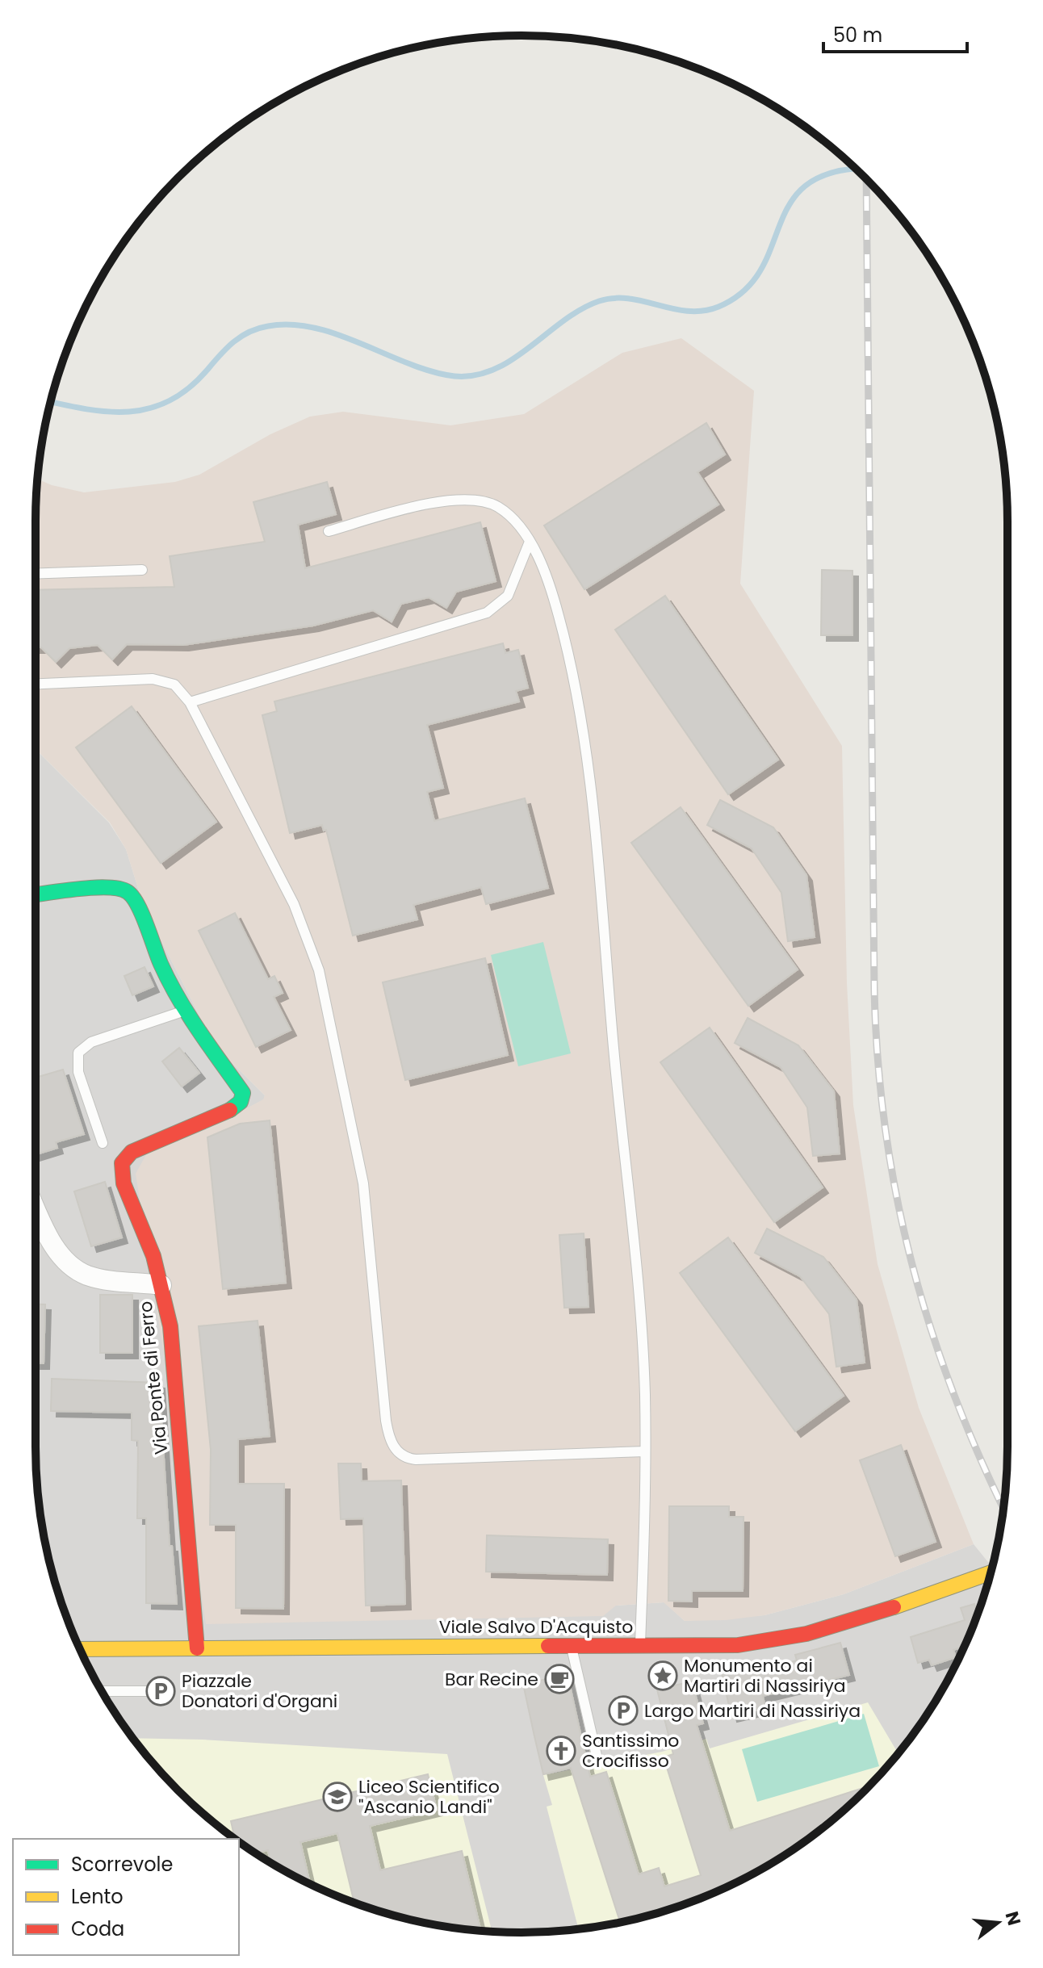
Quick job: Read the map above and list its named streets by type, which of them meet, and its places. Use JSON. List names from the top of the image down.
{
  "streets": {
    "street": ["Via Ponte di Ferro", "Viale Salvo D'Acquisto"]
  },
  "crossings": [
    ["Via Ponte di Ferro", "Viale Salvo D'Acquisto"]
  ],
  "places": {
    "place": ["Monumento ai Martiri di Nassiriya"],
    "cafe": ["Bar Recine"],
    "parking": ["Piazzale Donatori d'Organi", "Largo Martiri di Nassiriya"],
    "church": ["Santissimo Crocifisso"],
    "school or university": ["Liceo Scientifico \"Ascanio Landi\""]
  },
  "legend": ["Scorrevole", "Lento", "Coda"],
  "scale_bar": "50 m",
  "north": "right"
}
